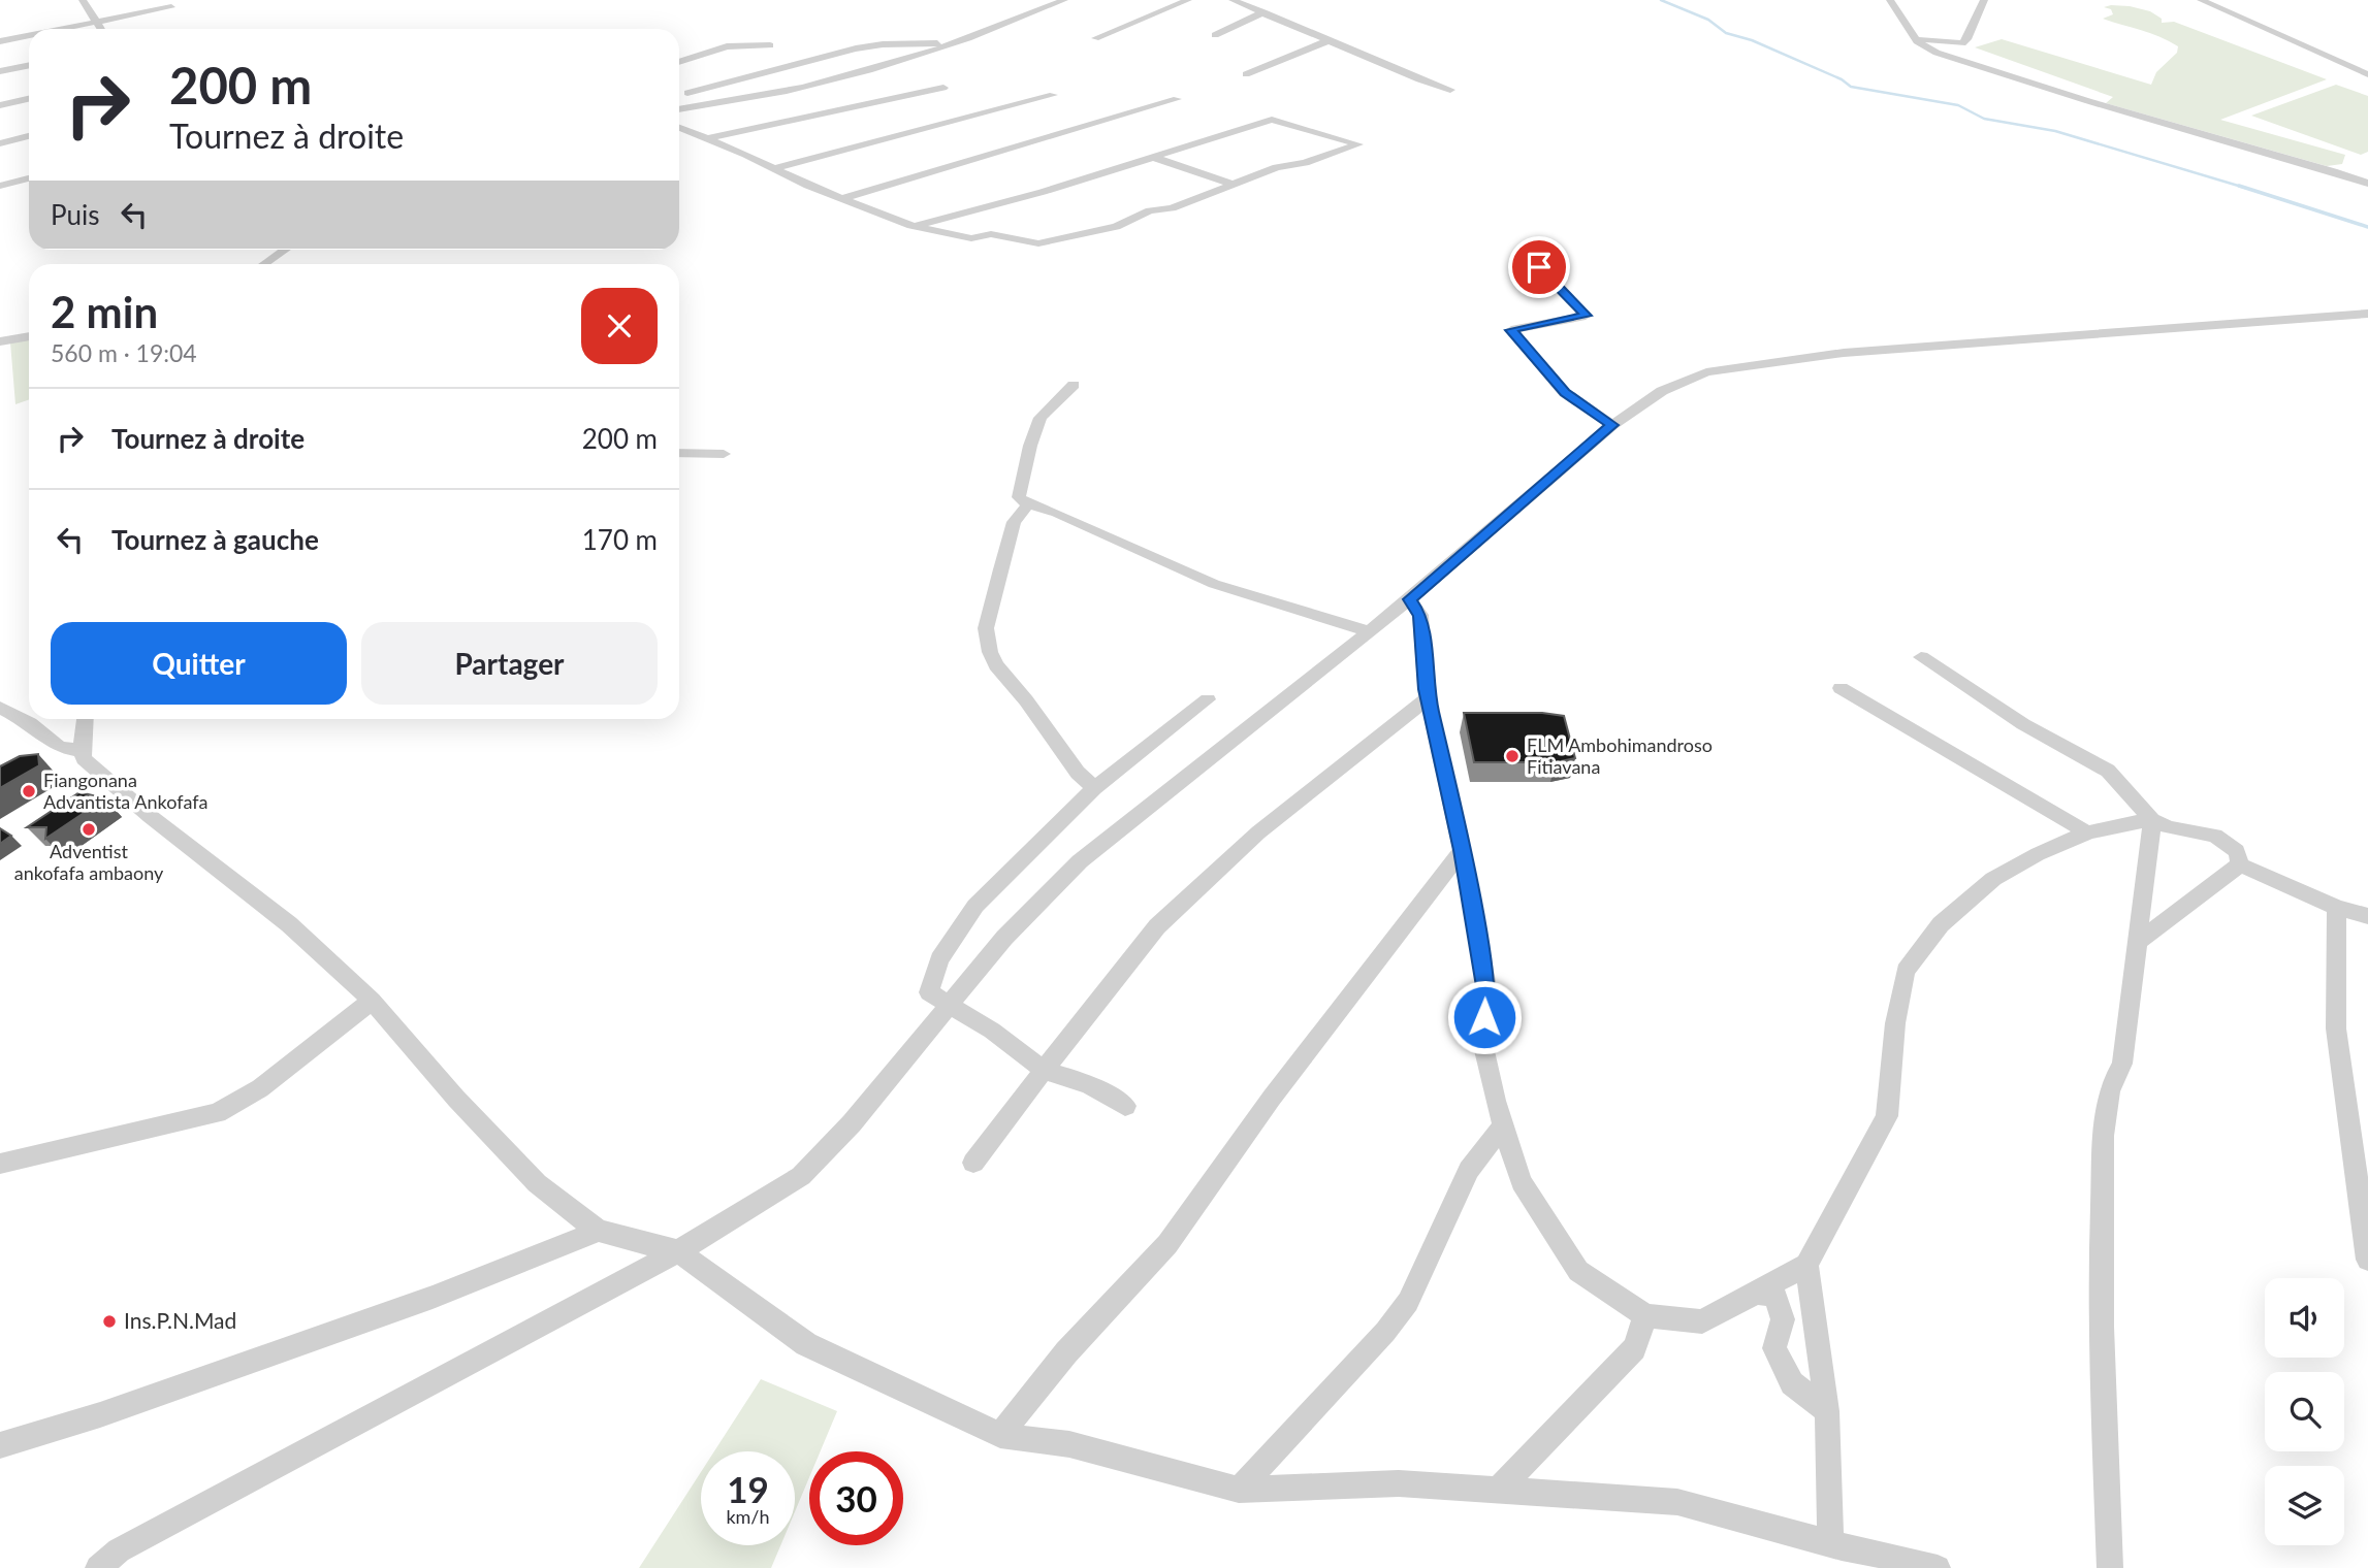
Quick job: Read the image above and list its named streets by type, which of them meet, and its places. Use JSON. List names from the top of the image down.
{
  "places": [
    "FLM Ambohimandroso Fitiavana",
    "Fiangonana Advantista Ankofafa",
    "Adventist ankofafa ambaony",
    "Ins.P.N.Mad"
  ],
  "page": {
    "turn": ["200 m", "Tournez à droite"],
    "then": "Puis",
    "heading": ["2 min", "560 m · 19:04"],
    "list": [
      {
        "name": "Tournez à droite",
        "value": "200 m"
      },
      {
        "name": "Tournez à gauche",
        "value": "170 m"
      }
    ],
    "buttons": ["Quitter", "Partager"],
    "speed": "19 km/h",
    "limit": "30"
  }
}
